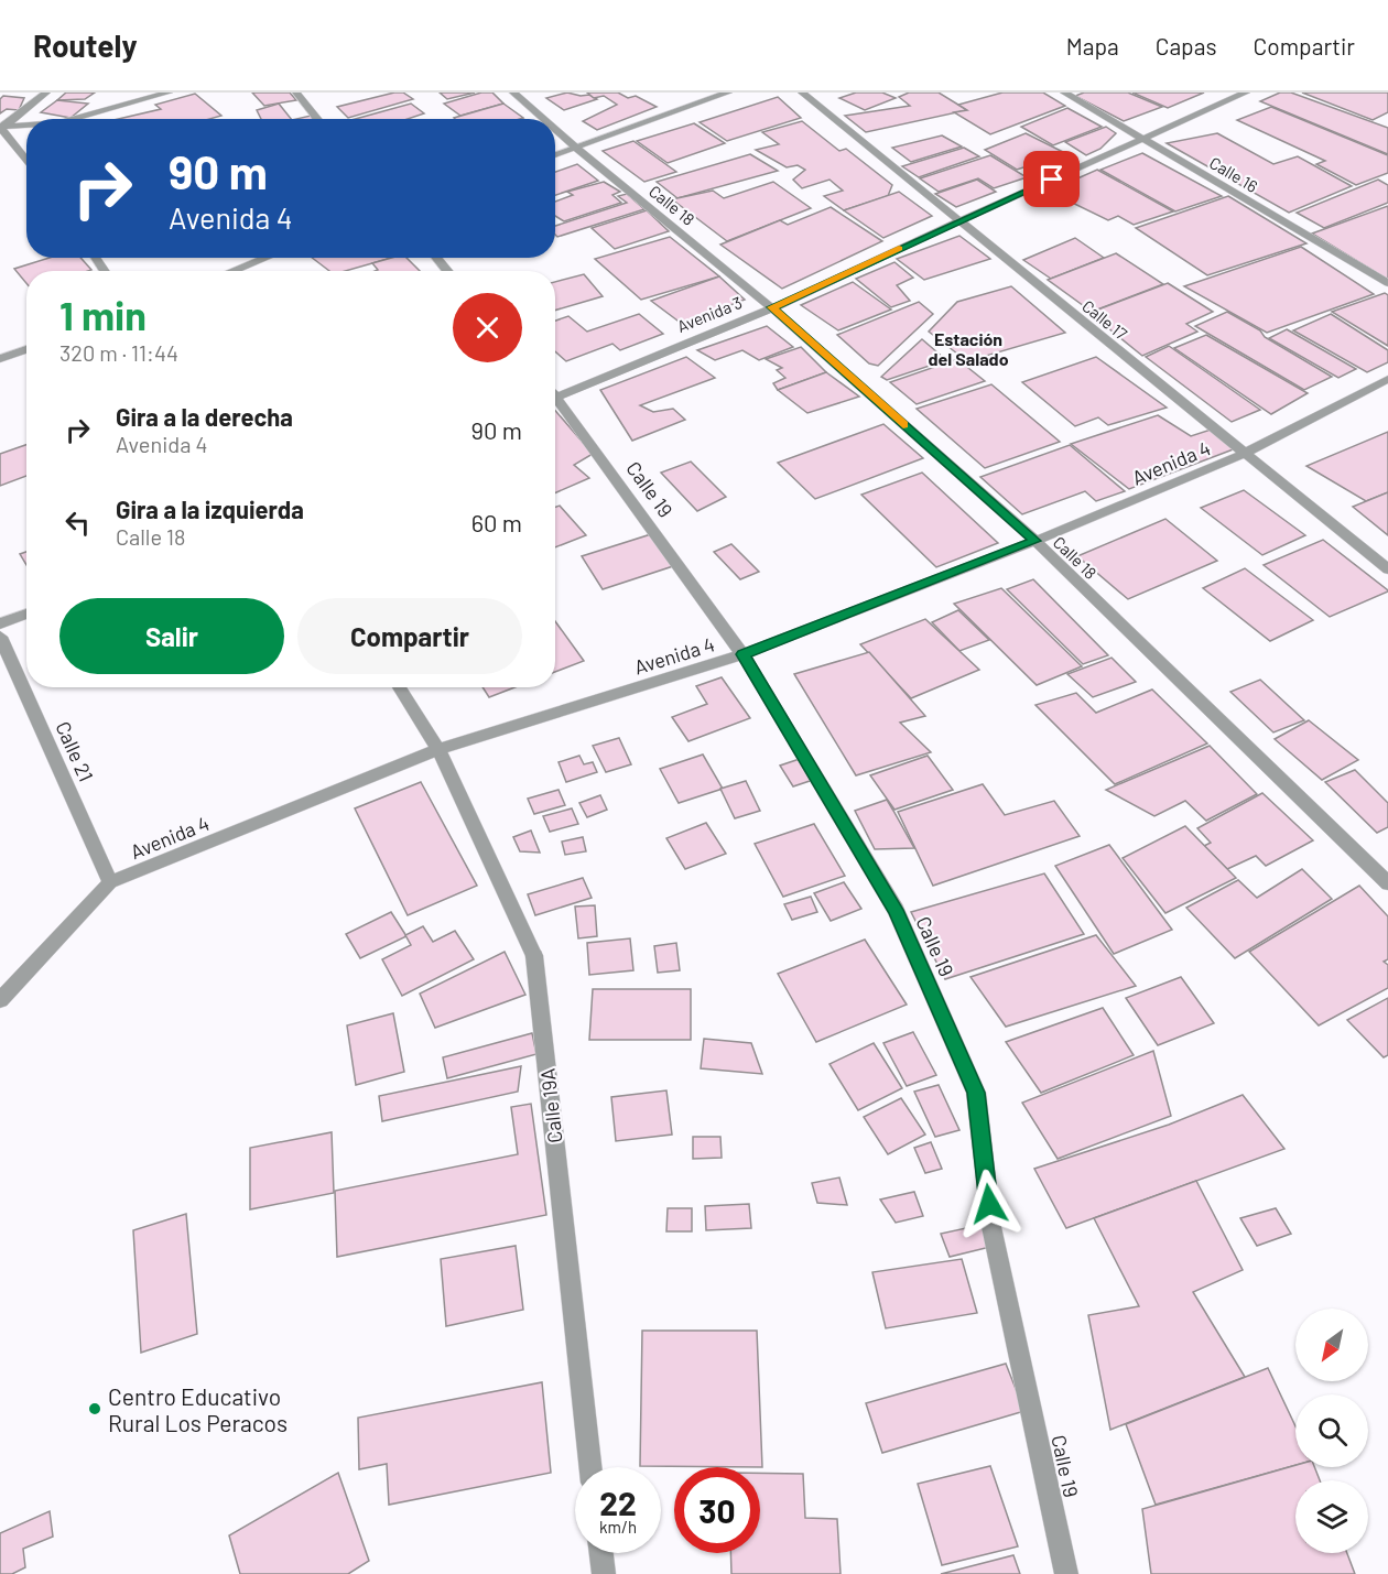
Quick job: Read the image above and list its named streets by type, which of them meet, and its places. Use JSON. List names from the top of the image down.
{
  "streets": {
    "street": [
      "Calle 16",
      "Calle 18",
      "Avenida 3",
      "Calle 17",
      "Avenida 4",
      "Calle 19",
      "Calle 21",
      "Calle 19A"
    ]
  },
  "crossings": [
    ["Calle 16", "Avenida 3"],
    ["Calle 18", "Avenida 3"],
    ["Calle 18", "Avenida 4"],
    ["Avenida 3", "Calle 17"],
    ["Calle 17", "Avenida 4"],
    ["Avenida 4", "Calle 19"],
    ["Avenida 4", "Calle 21"],
    ["Avenida 4", "Calle 19A"]
  ],
  "districts": ["Estación del Salado"],
  "places": ["Centro Educativo Rural Los Peracos"],
  "north": "bottom left",
  "page": {
    "header": "Routely",
    "nav": ["Mapa", "Capas", "Compartir"],
    "turn": ["90 m", "Avenida 4"],
    "heading": ["1 min", "320 m · 11:44"],
    "list": [
      {
        "name": "Gira a la derecha",
        "note": "Avenida 4",
        "value": "90 m"
      },
      {
        "name": "Gira a la izquierda",
        "note": "Calle 18",
        "value": "60 m"
      }
    ],
    "buttons": ["Salir", "Compartir"],
    "speed": "22 km/h",
    "limit": "30"
  }
}
